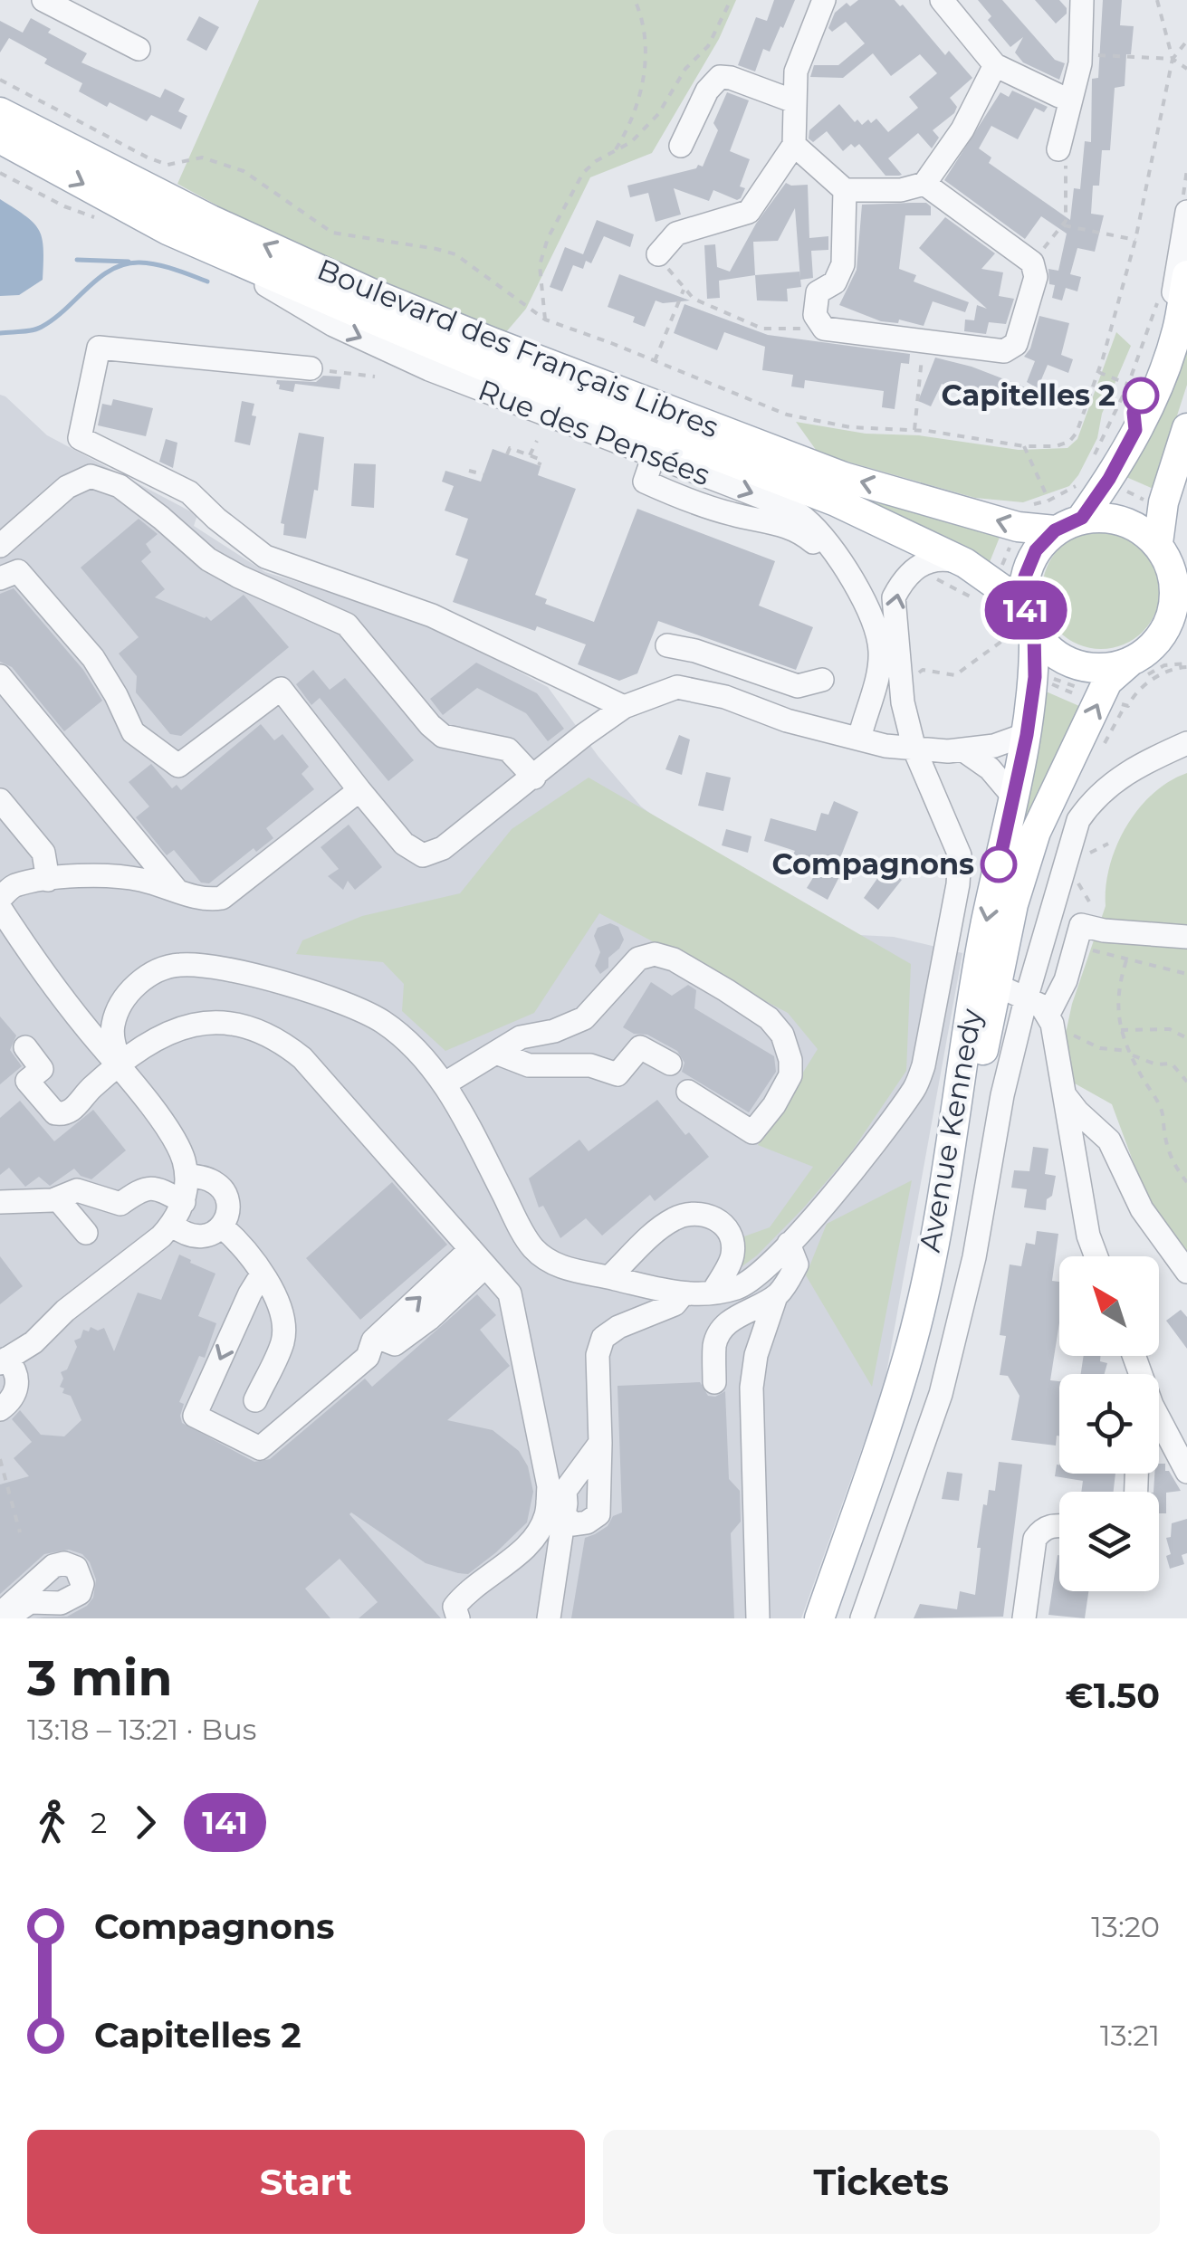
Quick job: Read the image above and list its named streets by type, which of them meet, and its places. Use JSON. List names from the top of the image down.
{
  "streets": {
    "main road": ["Boulevard des Français Libres", "Avenue Kennedy"],
    "street": ["Rue des Pensées"]
  },
  "crossings": [
    ["Boulevard des Français Libres", "Rue des Pensées"],
    ["Boulevard des Français Libres", "Avenue Kennedy"]
  ],
  "one_way": ["Rue des Pensées"],
  "places": ["Capitelles 2", "Compagnons"],
  "lines": ["bus line 141"],
  "north": "top left",
  "page": {
    "on_map": "141",
    "heading": ["3 min", "13:18 – 13:21 · Bus", "€1.50"],
    "legs": ["2", "141"],
    "list": [
      {
        "name": "Compagnons",
        "value": "13:20"
      },
      {
        "name": "Capitelles 2",
        "value": "13:21"
      }
    ],
    "buttons": ["Start", "Tickets"]
  }
}
